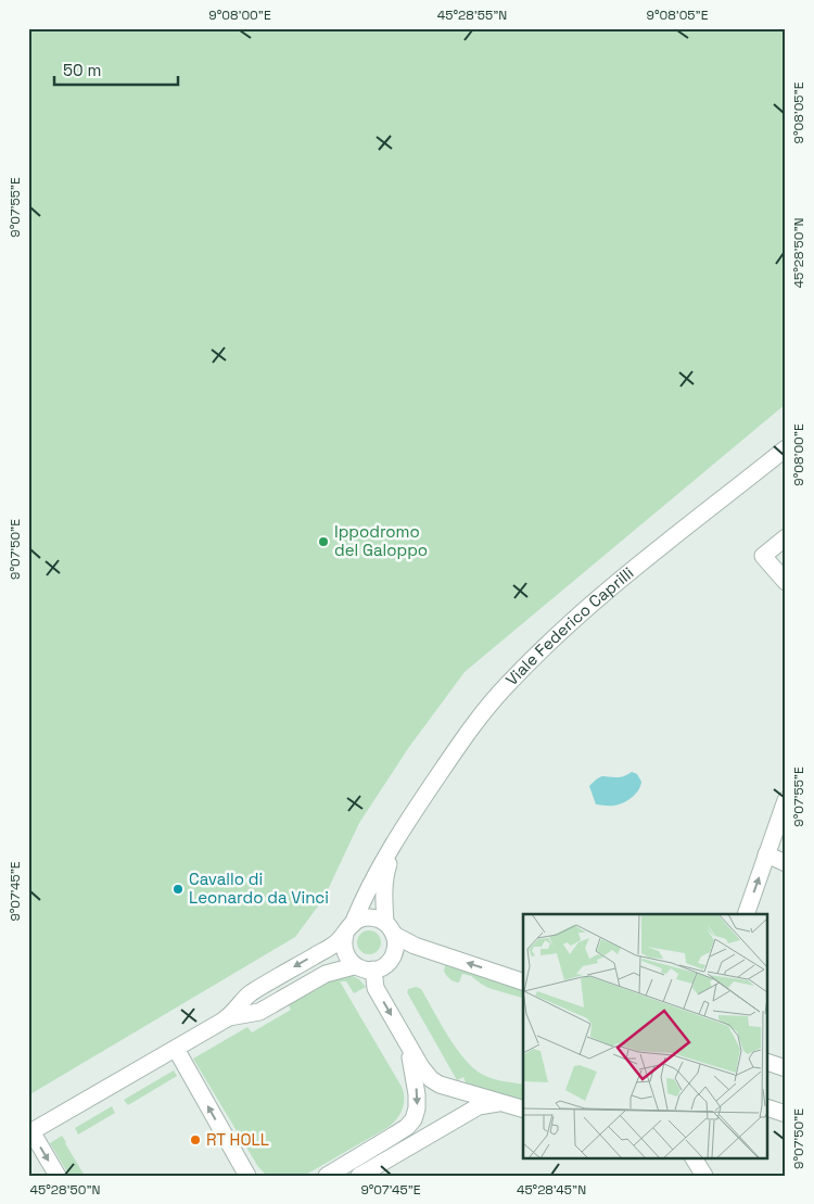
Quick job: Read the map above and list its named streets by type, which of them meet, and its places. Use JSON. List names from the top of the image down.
{
  "streets": {
    "street": ["Viale Federico Caprilli"]
  },
  "places": ["Ippodromo del Galoppo", "Cavallo di Leonardo da Vinci", "RT HOLL"],
  "scale_bar": "50 m",
  "coordinates": [
    "9°08'00\"E",
    "45°28'55\"N",
    "9°08'05\"E",
    "9°07'55\"E",
    "45°28'50\"N",
    "9°07'50\"E",
    "9°07'45\"E",
    "45°28'45\"N"
  ]
}
